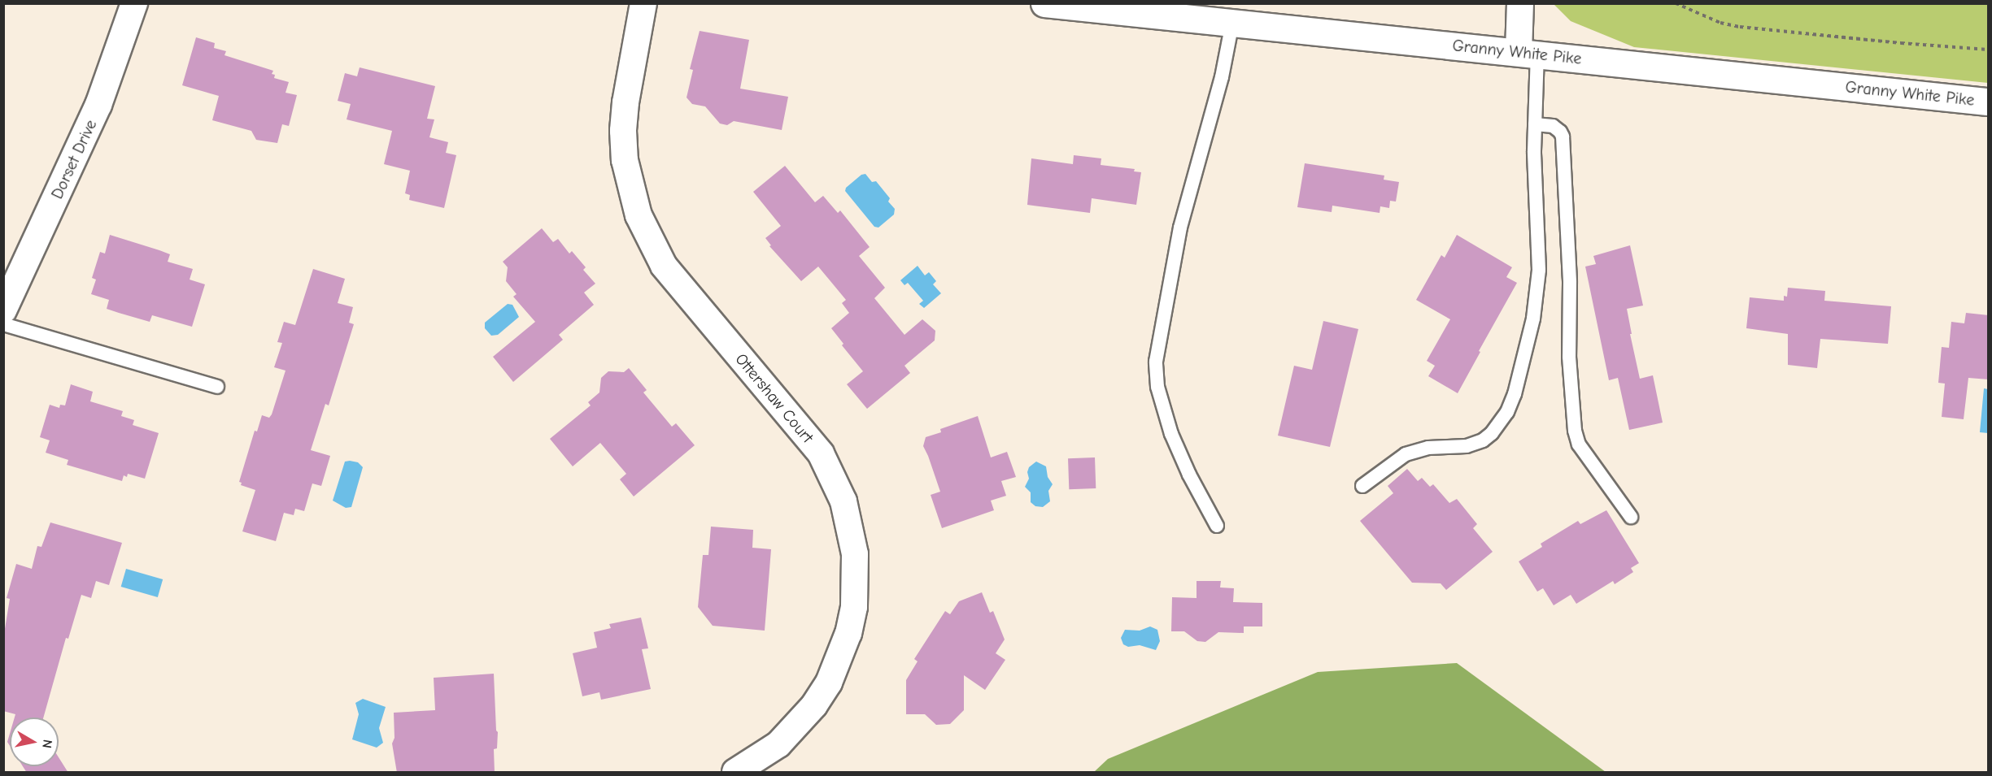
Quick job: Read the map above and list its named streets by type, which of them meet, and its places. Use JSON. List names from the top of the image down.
{
  "streets": {
    "main road": ["Granny White Pike"],
    "street": ["Dorset Drive", "Ottershaw Court"]
  },
  "north": "right"
}
